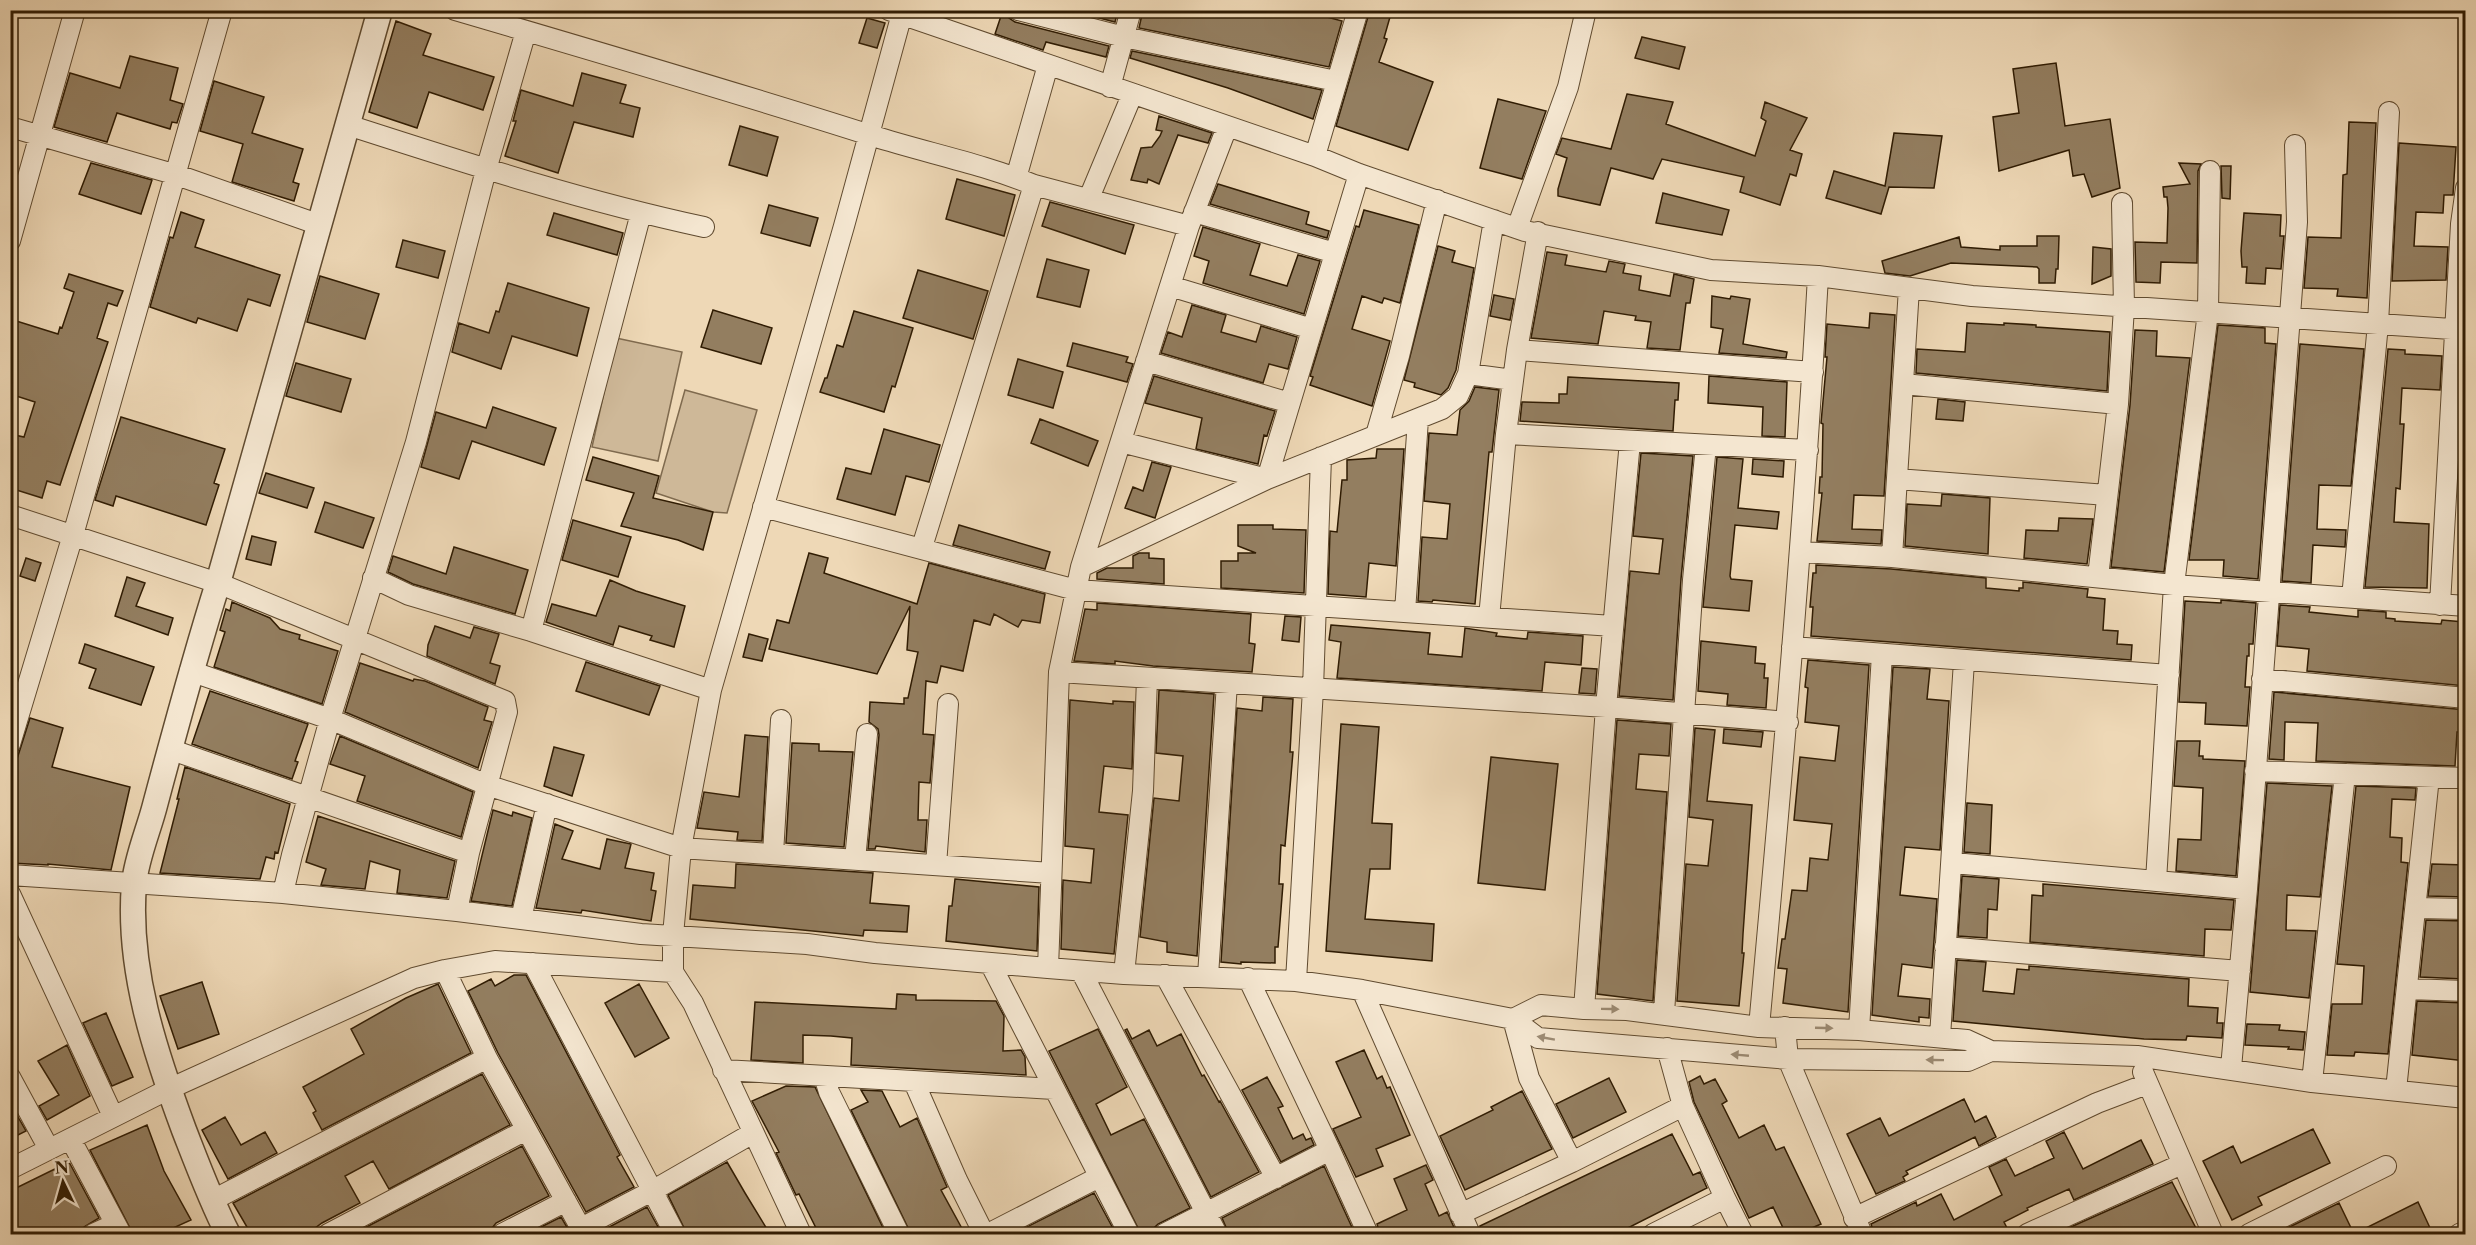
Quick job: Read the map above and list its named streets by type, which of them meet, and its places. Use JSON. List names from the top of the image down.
{
  "north": "top"
}
